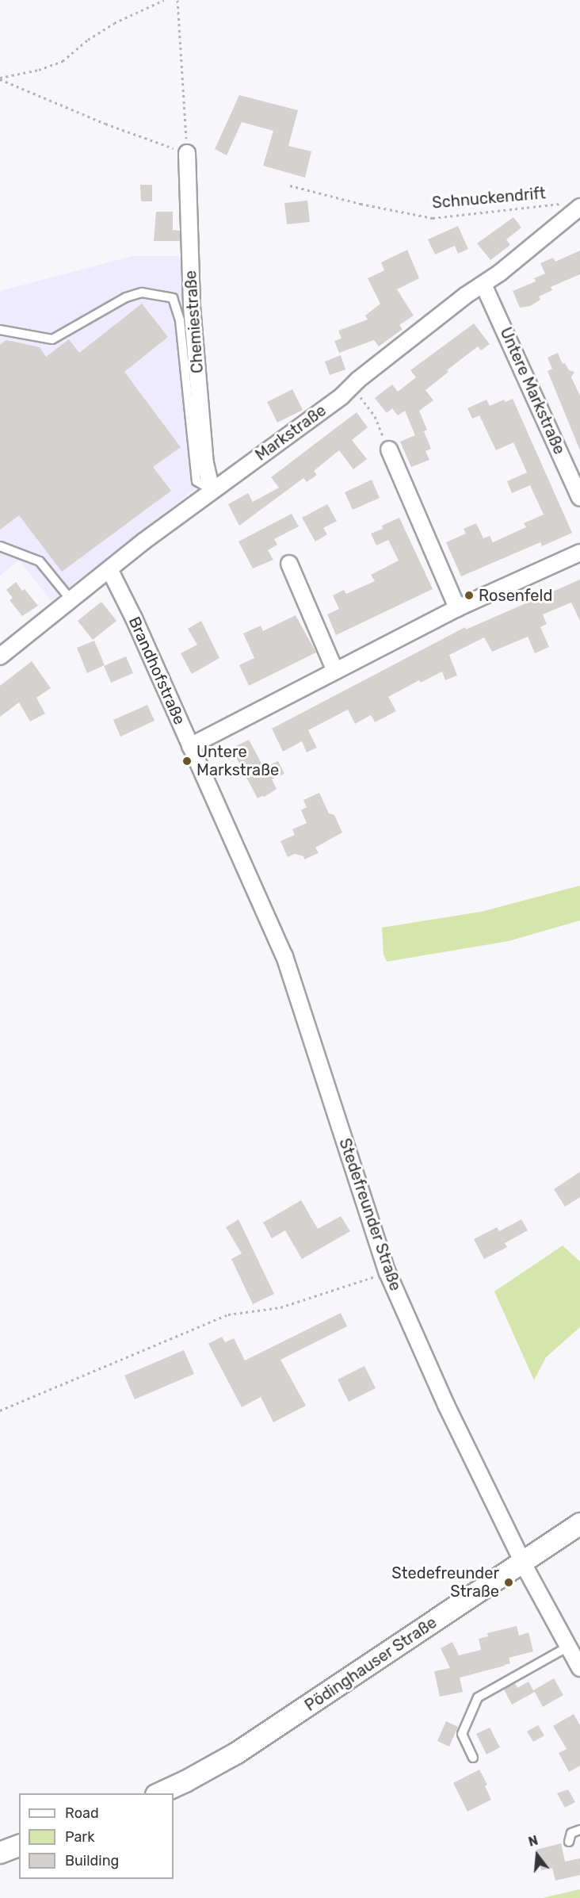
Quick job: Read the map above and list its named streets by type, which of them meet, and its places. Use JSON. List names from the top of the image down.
{
  "streets": {
    "street": [
      "Chemiestraße",
      "Untere Markstraße",
      "Markstraße",
      "Brandhofstraße",
      "Stedefreunder Straße",
      "Pödinghauser Straße"
    ],
    "path": ["Schnuckendrift"]
  },
  "crossings": [
    ["Schnuckendrift", "Markstraße"],
    ["Chemiestraße", "Markstraße"],
    ["Untere Markstraße", "Markstraße"],
    ["Markstraße", "Brandhofstraße"],
    ["Brandhofstraße", "Stedefreunder Straße"],
    ["Stedefreunder Straße", "Pödinghauser Straße"]
  ],
  "places": ["Rosenfeld", "Untere Markstraße", "Stedefreunder Straße"],
  "legend": ["Road", "Park", "Building"],
  "north": "top"
}
